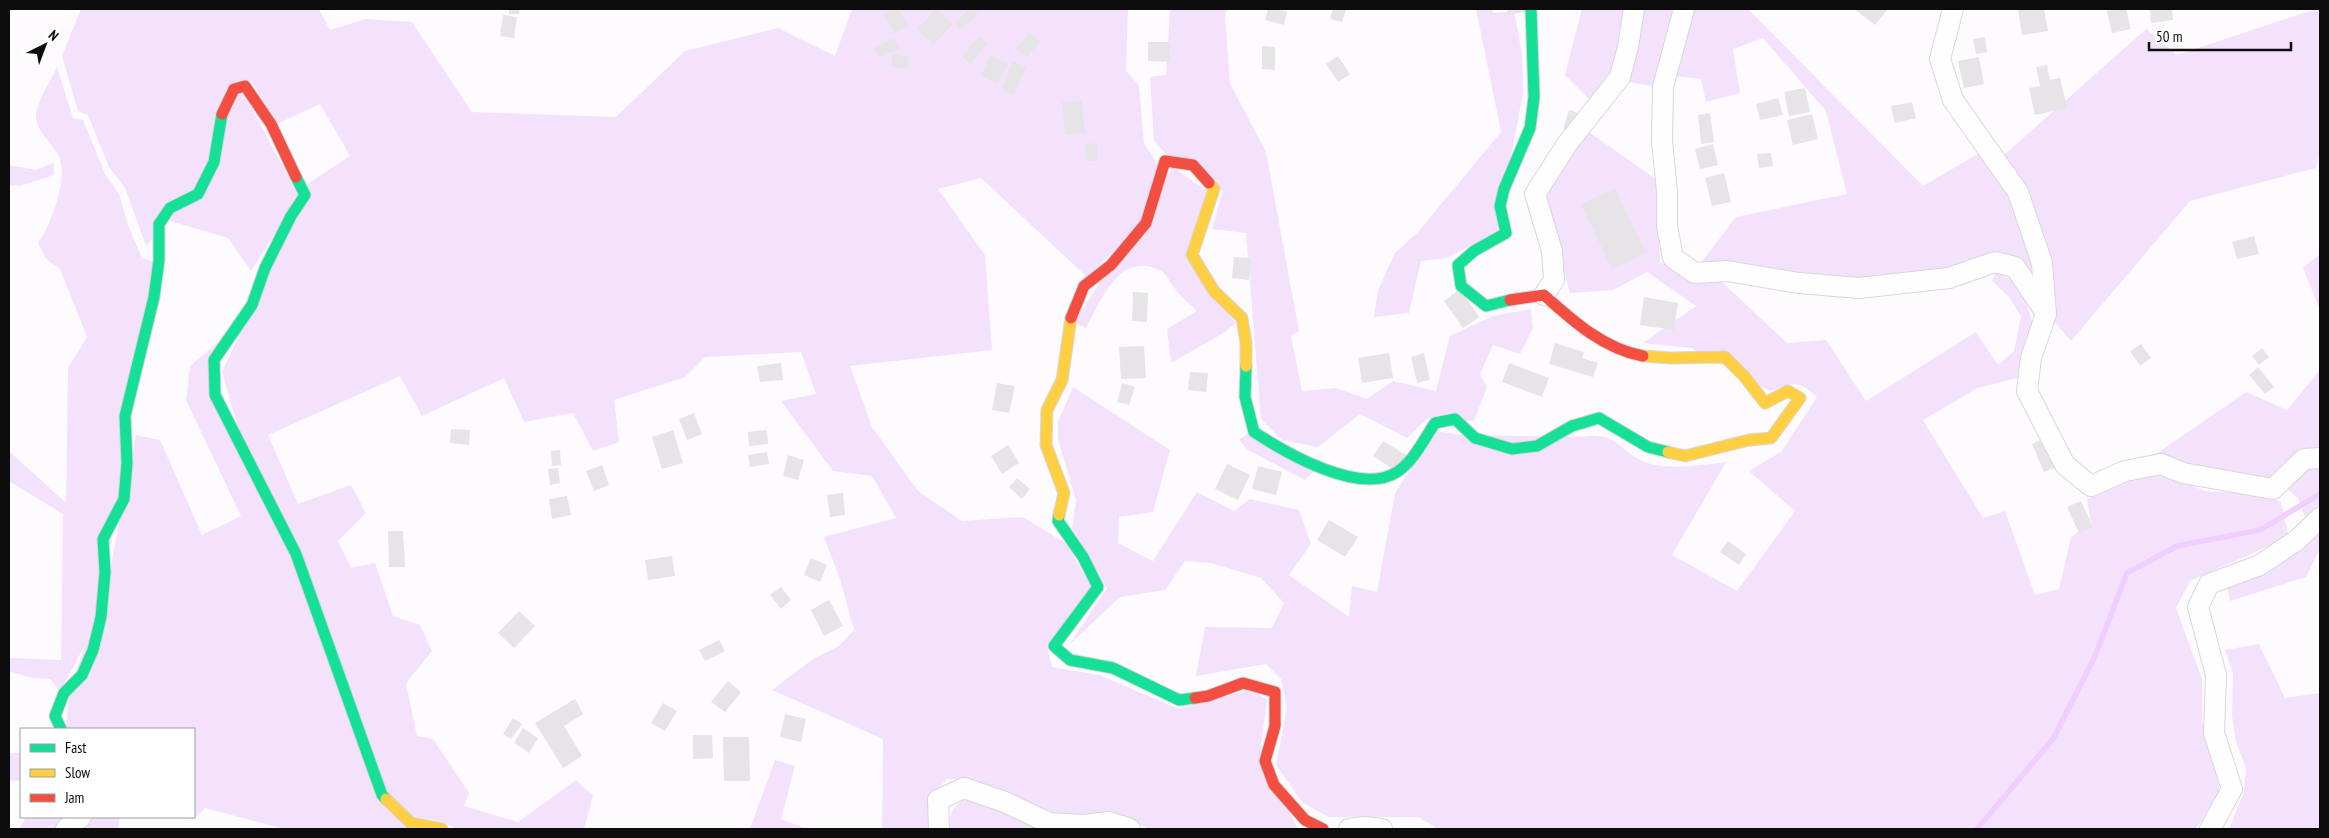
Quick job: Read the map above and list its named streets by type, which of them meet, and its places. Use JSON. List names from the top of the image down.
{
  "legend": ["Fast", "Slow", "Jam"],
  "scale_bar": "50 m",
  "north": "top right"
}
